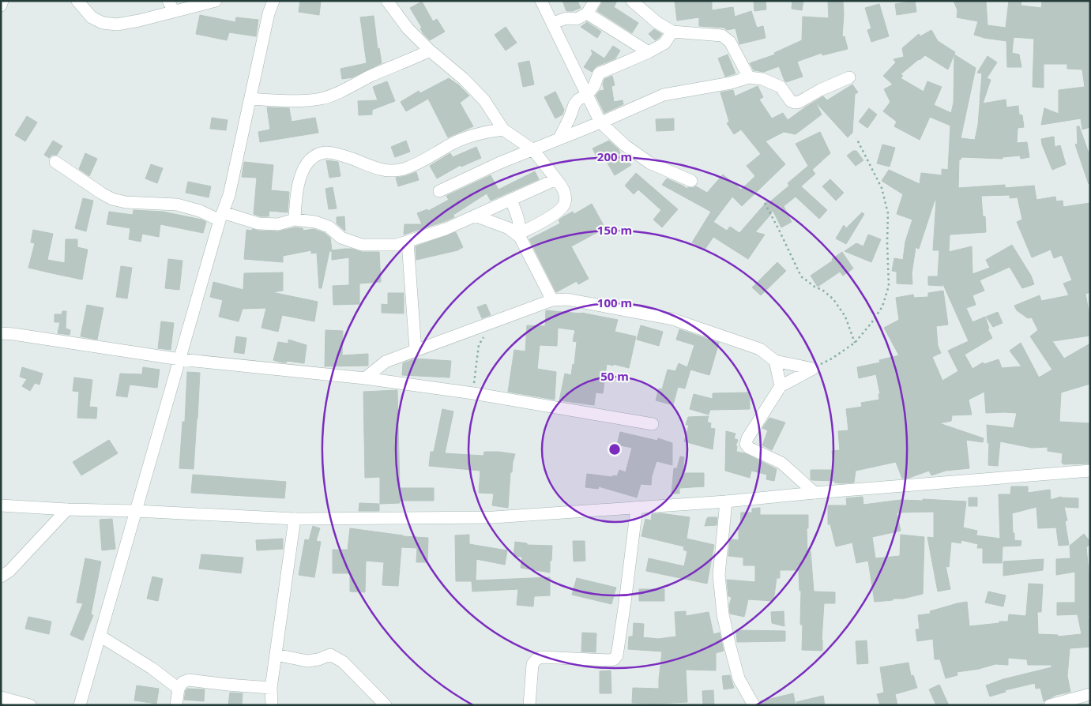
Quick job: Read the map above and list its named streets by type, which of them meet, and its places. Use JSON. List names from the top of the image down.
{
  "rings": [
    "200 m",
    "150 m",
    "100 m",
    "50 m"
  ]
}
